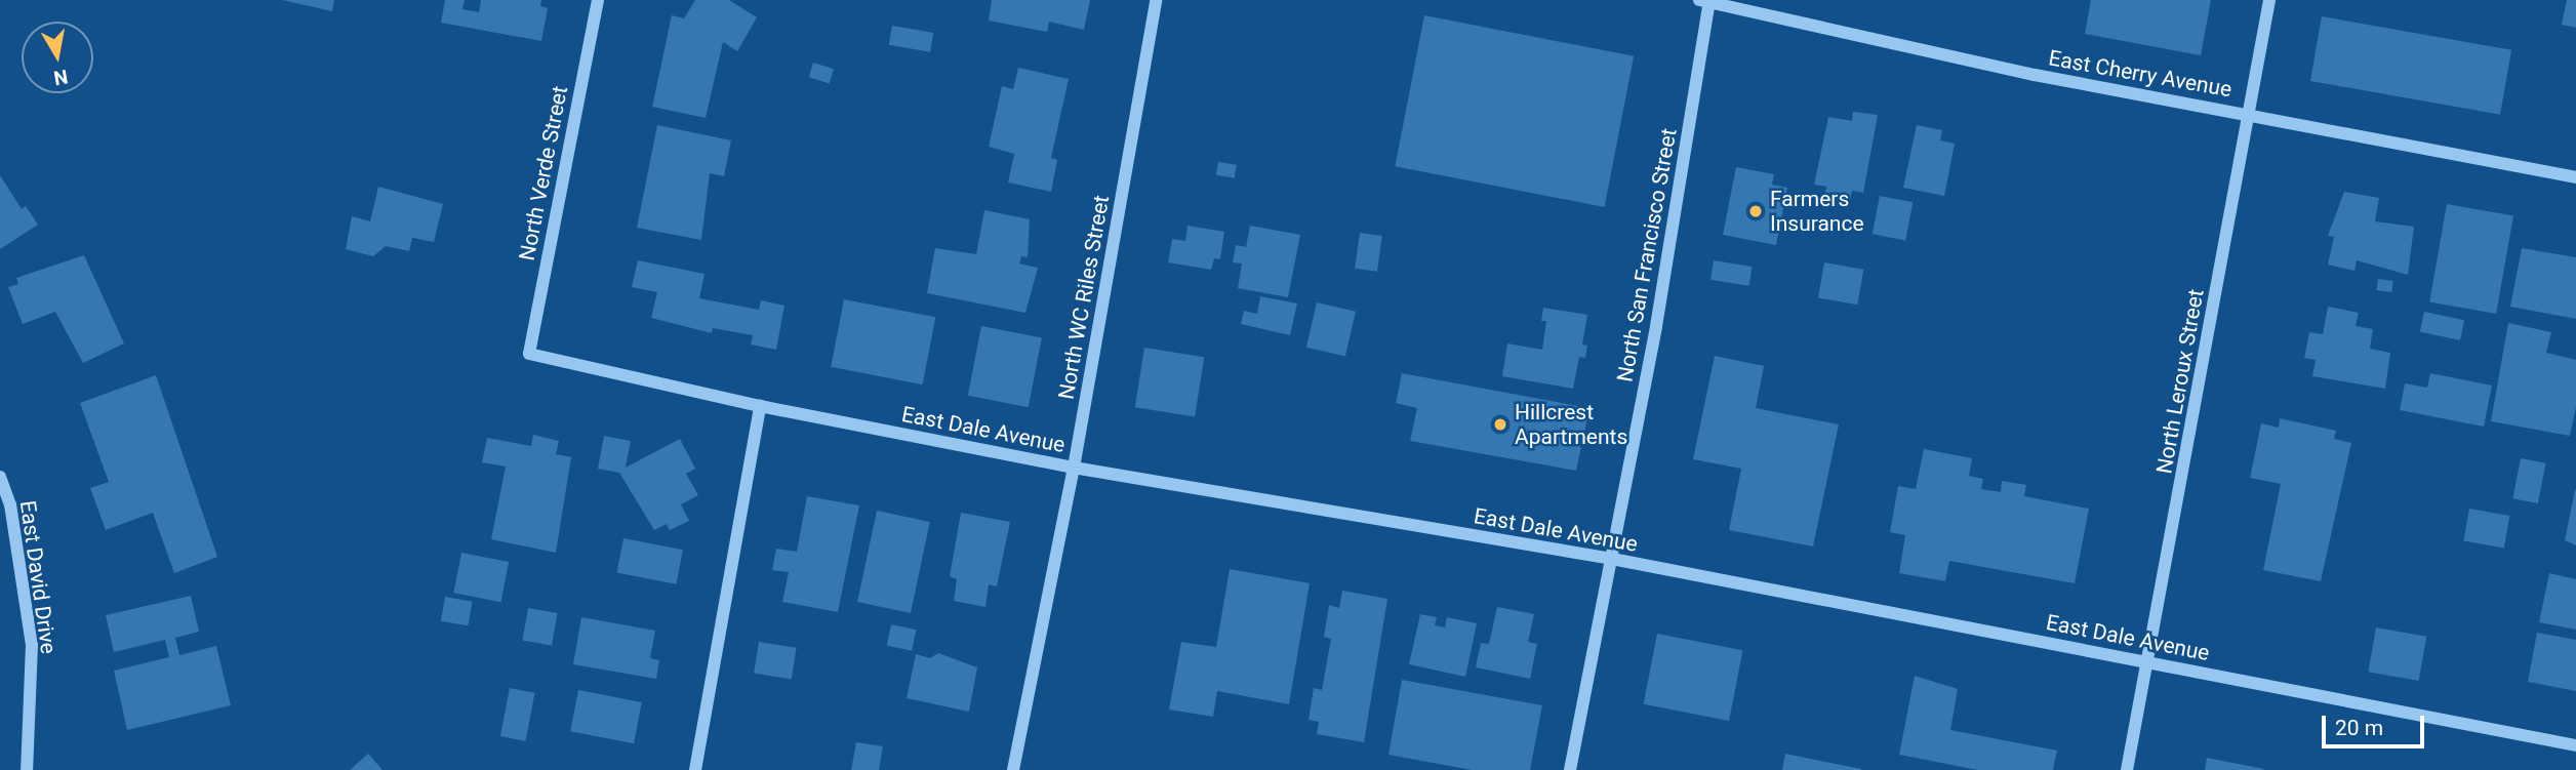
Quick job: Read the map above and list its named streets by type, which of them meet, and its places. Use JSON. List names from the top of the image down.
{
  "streets": {
    "street": [
      "East Cherry Avenue",
      "North Verde Street",
      "North San Francisco Street",
      "North WC Riles Street",
      "North Leroux Street",
      "East Dale Avenue",
      "East David Drive"
    ]
  },
  "crossings": [
    ["East Cherry Avenue", "North San Francisco Street"],
    ["East Cherry Avenue", "North Leroux Street"],
    ["North Verde Street", "East Dale Avenue"],
    ["North San Francisco Street", "East Dale Avenue"],
    ["North WC Riles Street", "East Dale Avenue"],
    ["North Leroux Street", "East Dale Avenue"]
  ],
  "places": ["Farmers Insurance", "Hillcrest Apartments"],
  "scale_bar": "20 m",
  "north": "bottom"
}
